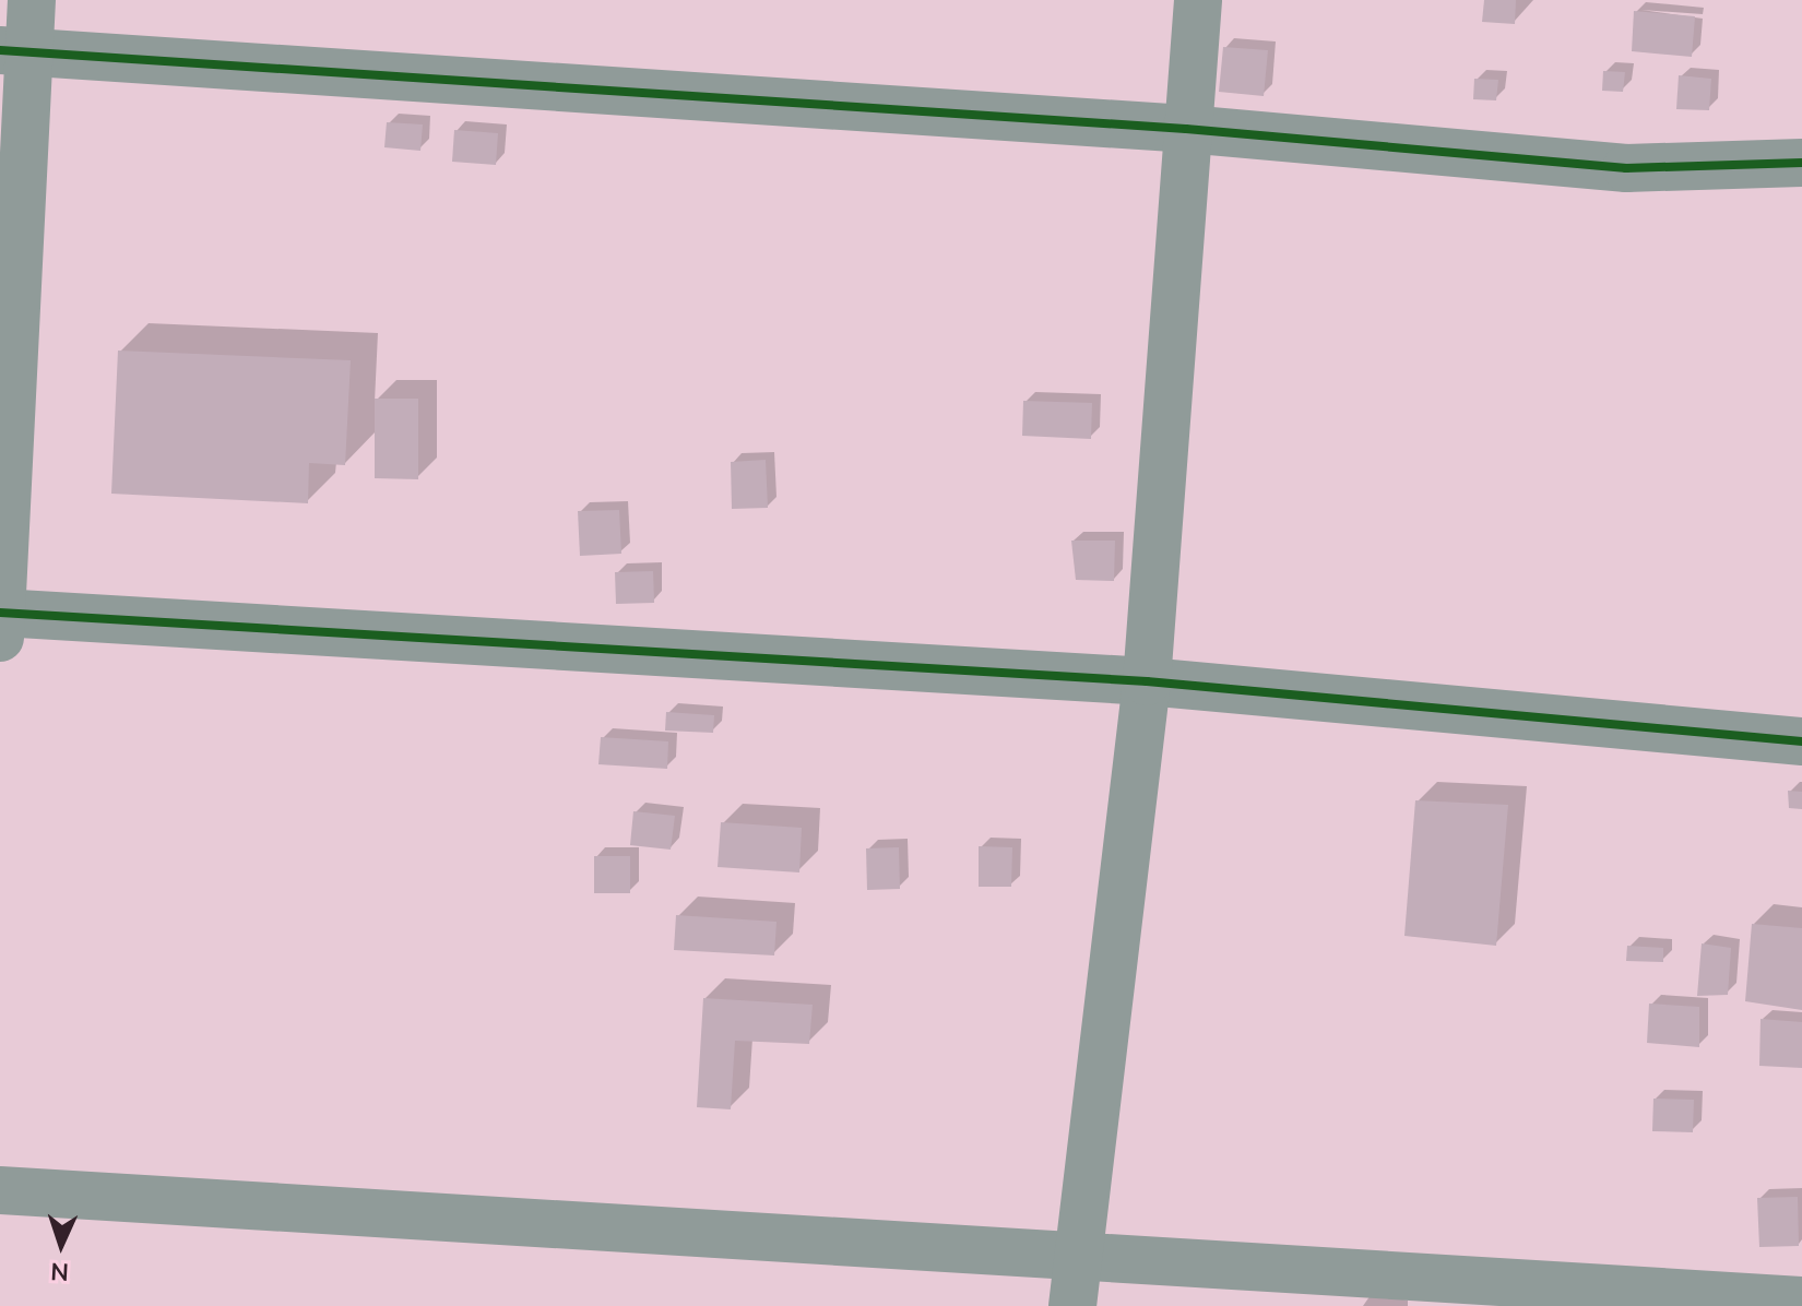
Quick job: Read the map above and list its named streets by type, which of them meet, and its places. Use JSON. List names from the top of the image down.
{
  "north": "bottom"
}
